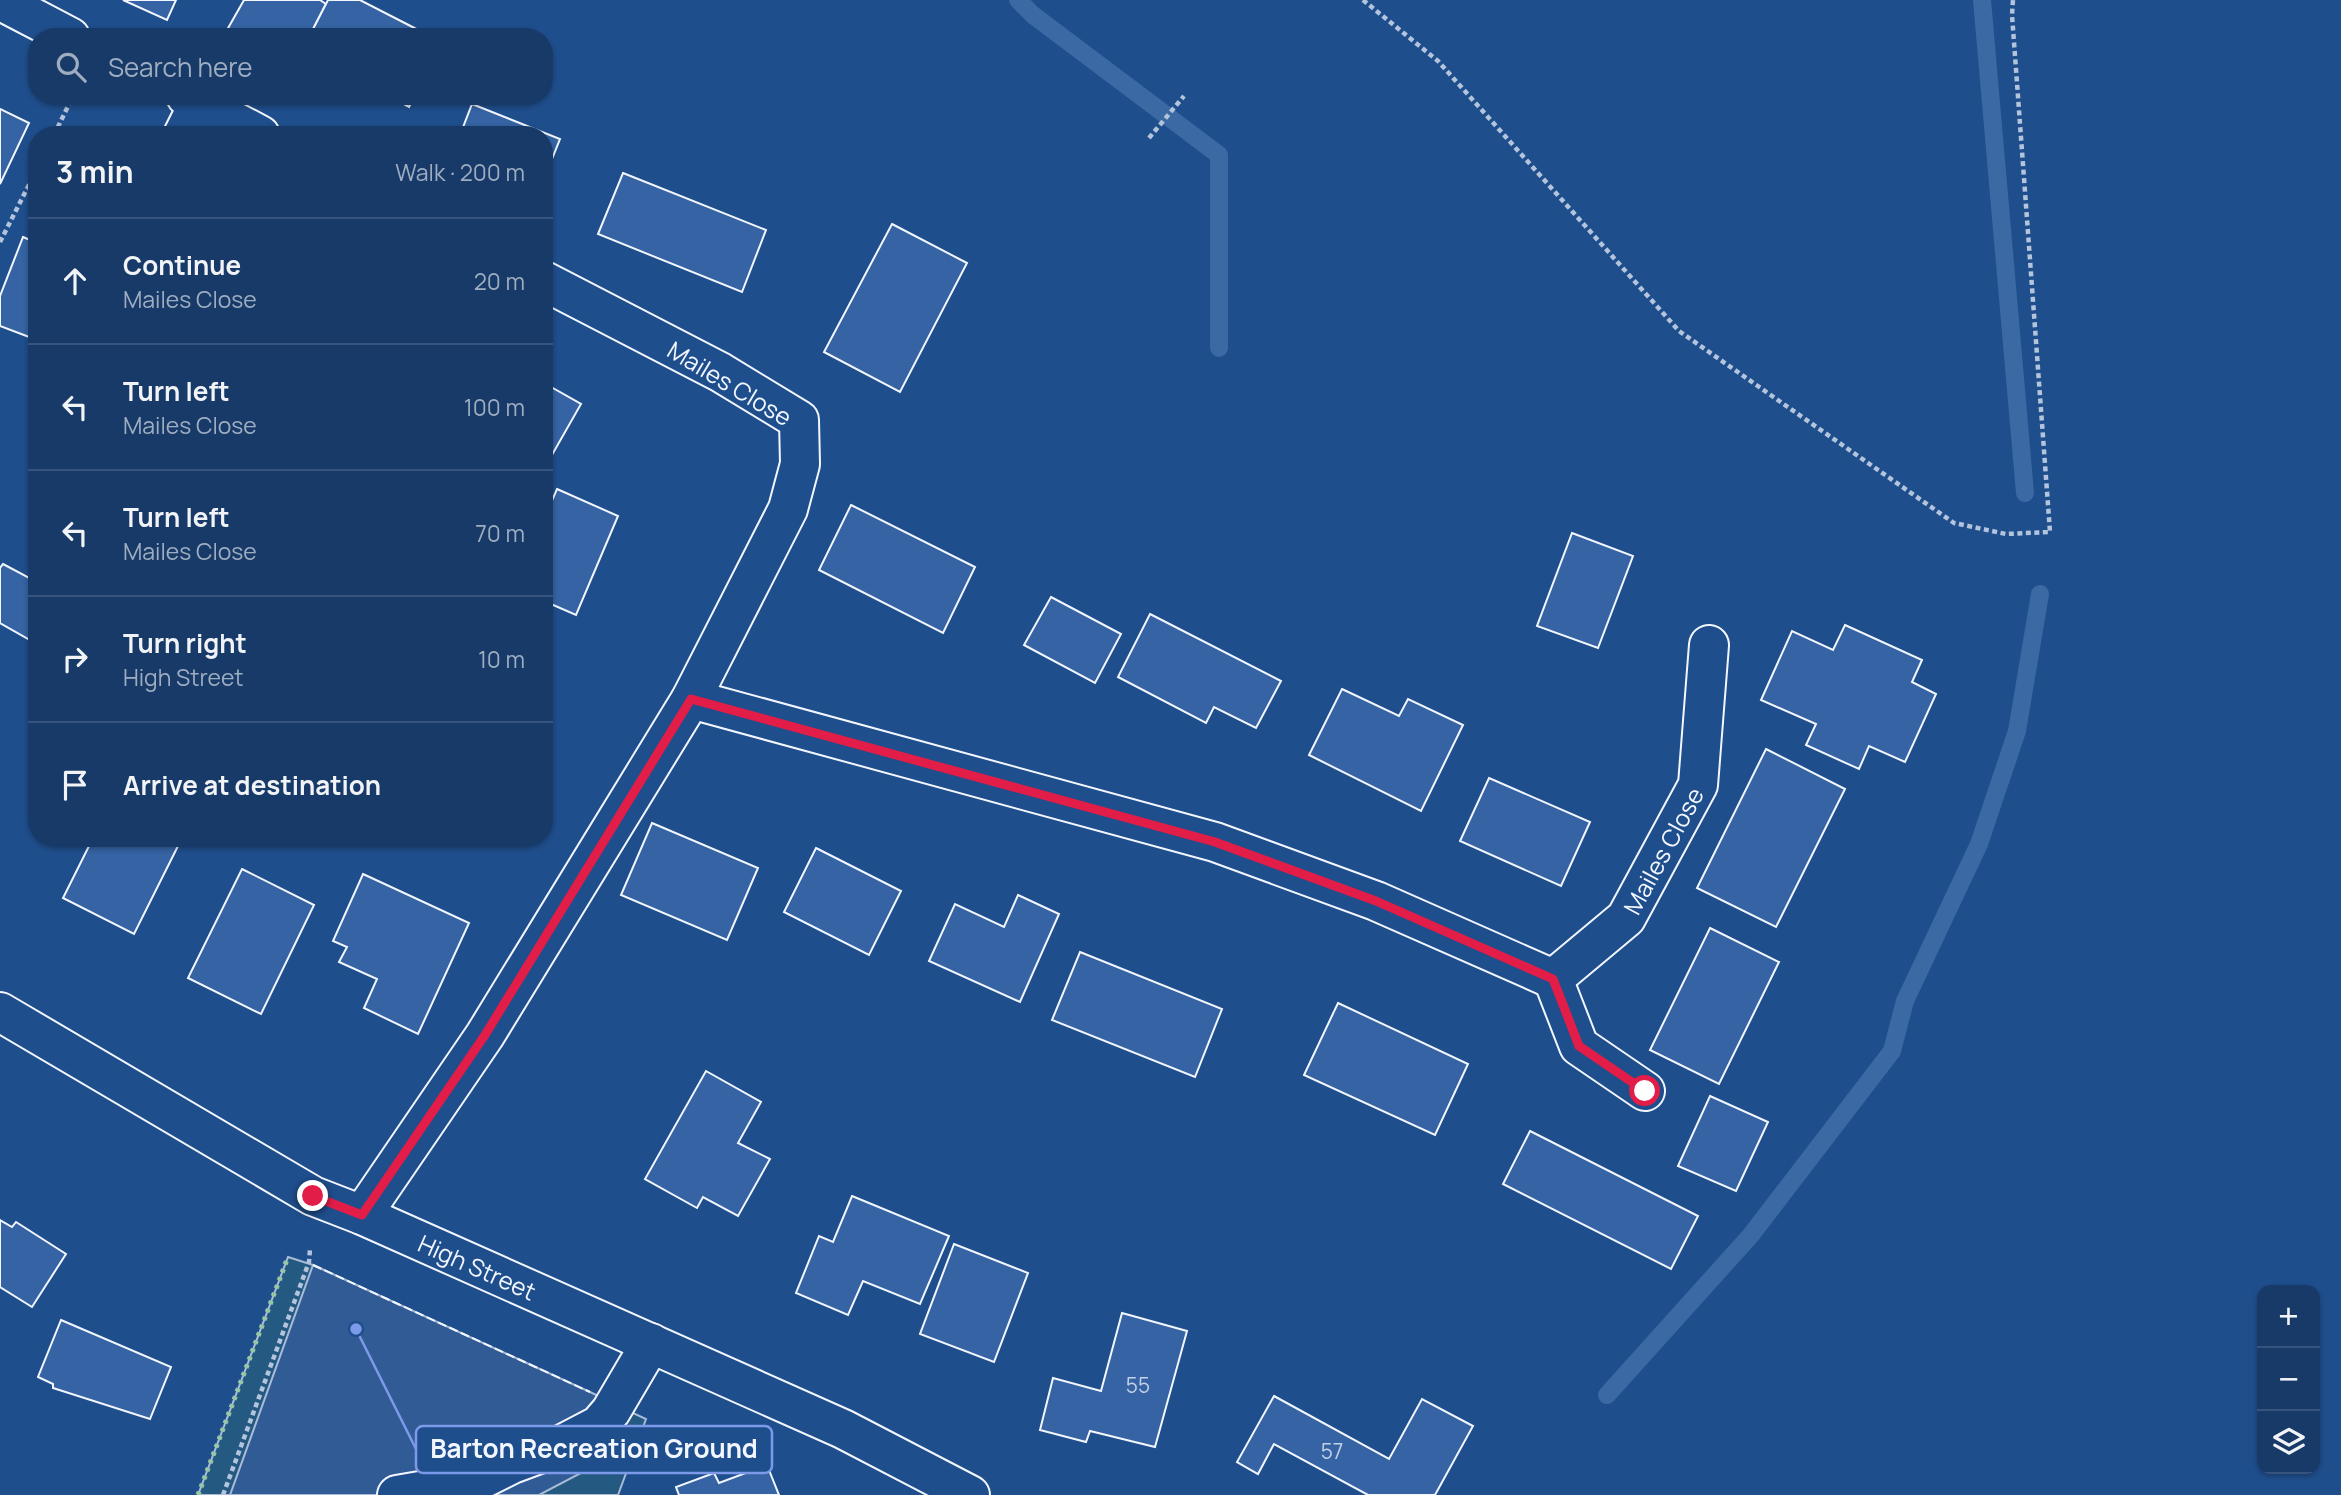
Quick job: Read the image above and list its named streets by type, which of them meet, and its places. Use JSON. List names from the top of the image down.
{
  "streets": {
    "street": ["Mailes Close", "High Street"]
  },
  "crossings": [
    ["Mailes Close", "High Street"]
  ],
  "places": ["Barton Recreation Ground"],
  "house_numbers": ["55", "57"],
  "page": {
    "search": "Search here",
    "heading": ["3 min", "Walk · 200 m"],
    "list": [
      ["Continue", "Mailes Close", "20 m"],
      ["Turn left", "Mailes Close", "100 m"],
      ["Turn left", "Mailes Close", "70 m"],
      ["Turn right", "High Street", "10 m"],
      "Arrive at destination"
    ],
    "map_buttons": ["+", "−"]
  }
}
